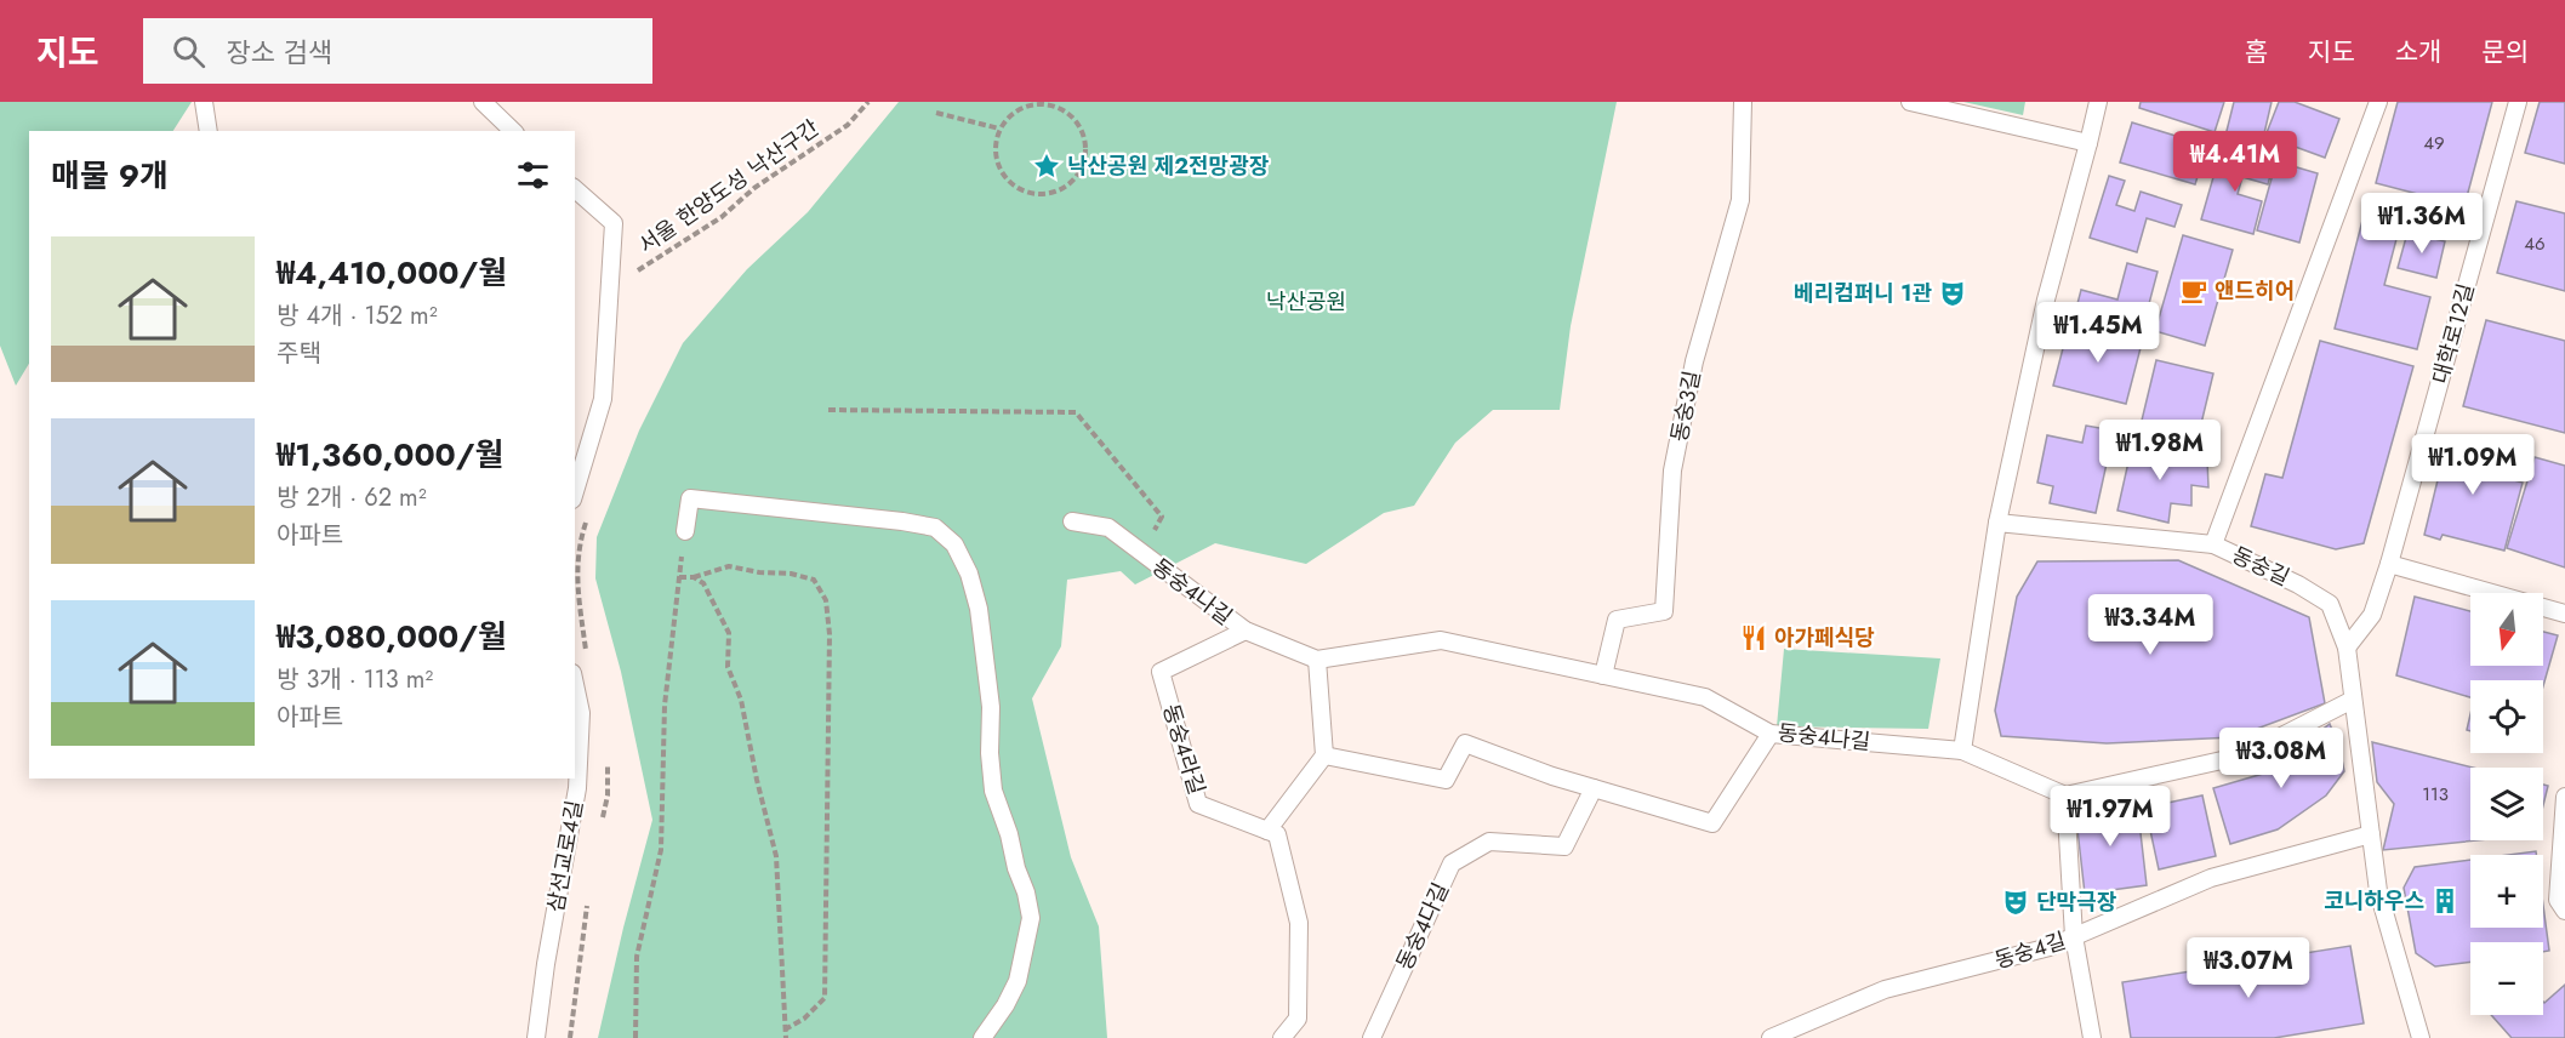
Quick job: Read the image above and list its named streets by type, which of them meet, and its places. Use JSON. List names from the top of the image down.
{
  "streets": {
    "lane": [
      "대학로12길",
      "동숭3길",
      "동숭길",
      "동숭4나길",
      "동숭4라길",
      "삼선교로4길",
      "동숭4다길",
      "동숭4길"
    ],
    "path": ["서울 한양도성 낙산구간"]
  },
  "crossings": [
    ["대학로12길", "동숭길"],
    ["동숭3길", "동숭4나길"],
    ["동숭길", "동숭4길"],
    ["동숭4나길", "동숭4라길"]
  ],
  "parks": ["낙산공원"],
  "places": {
    "place": ["낙산공원 제2전망광장"],
    "cafe": ["앤드히어"],
    "theatre": ["베리컴퍼니 1관", "단막극장"],
    "restaurant": ["아가페식당"],
    "building": ["코니하우스"]
  },
  "house_numbers": ["49", "46", "113"],
  "north": "bottom",
  "page": {
    "header": "지도",
    "search": "장소 검색",
    "nav": [
      "홈",
      "지도",
      "소개",
      "문의"
    ],
    "price": [
      "₩4.41M",
      "₩1.36M",
      "₩1.45M",
      "₩1.98M",
      "₩1.09M",
      "₩3.34M",
      "₩3.08M",
      "₩1.97M",
      "₩3.07M"
    ],
    "heading": "매물 9개",
    "list": [
      {
        "name": "₩4,410,000/월",
        "note": "방 4개 · 152 m² · 주택"
      },
      {
        "name": "₩1,360,000/월",
        "note": "방 2개 · 62 m² · 아파트"
      },
      {
        "name": "₩3,080,000/월",
        "note": "방 3개 · 113 m² · 아파트"
      }
    ],
    "map_buttons": ["+", "−"]
  }
}
